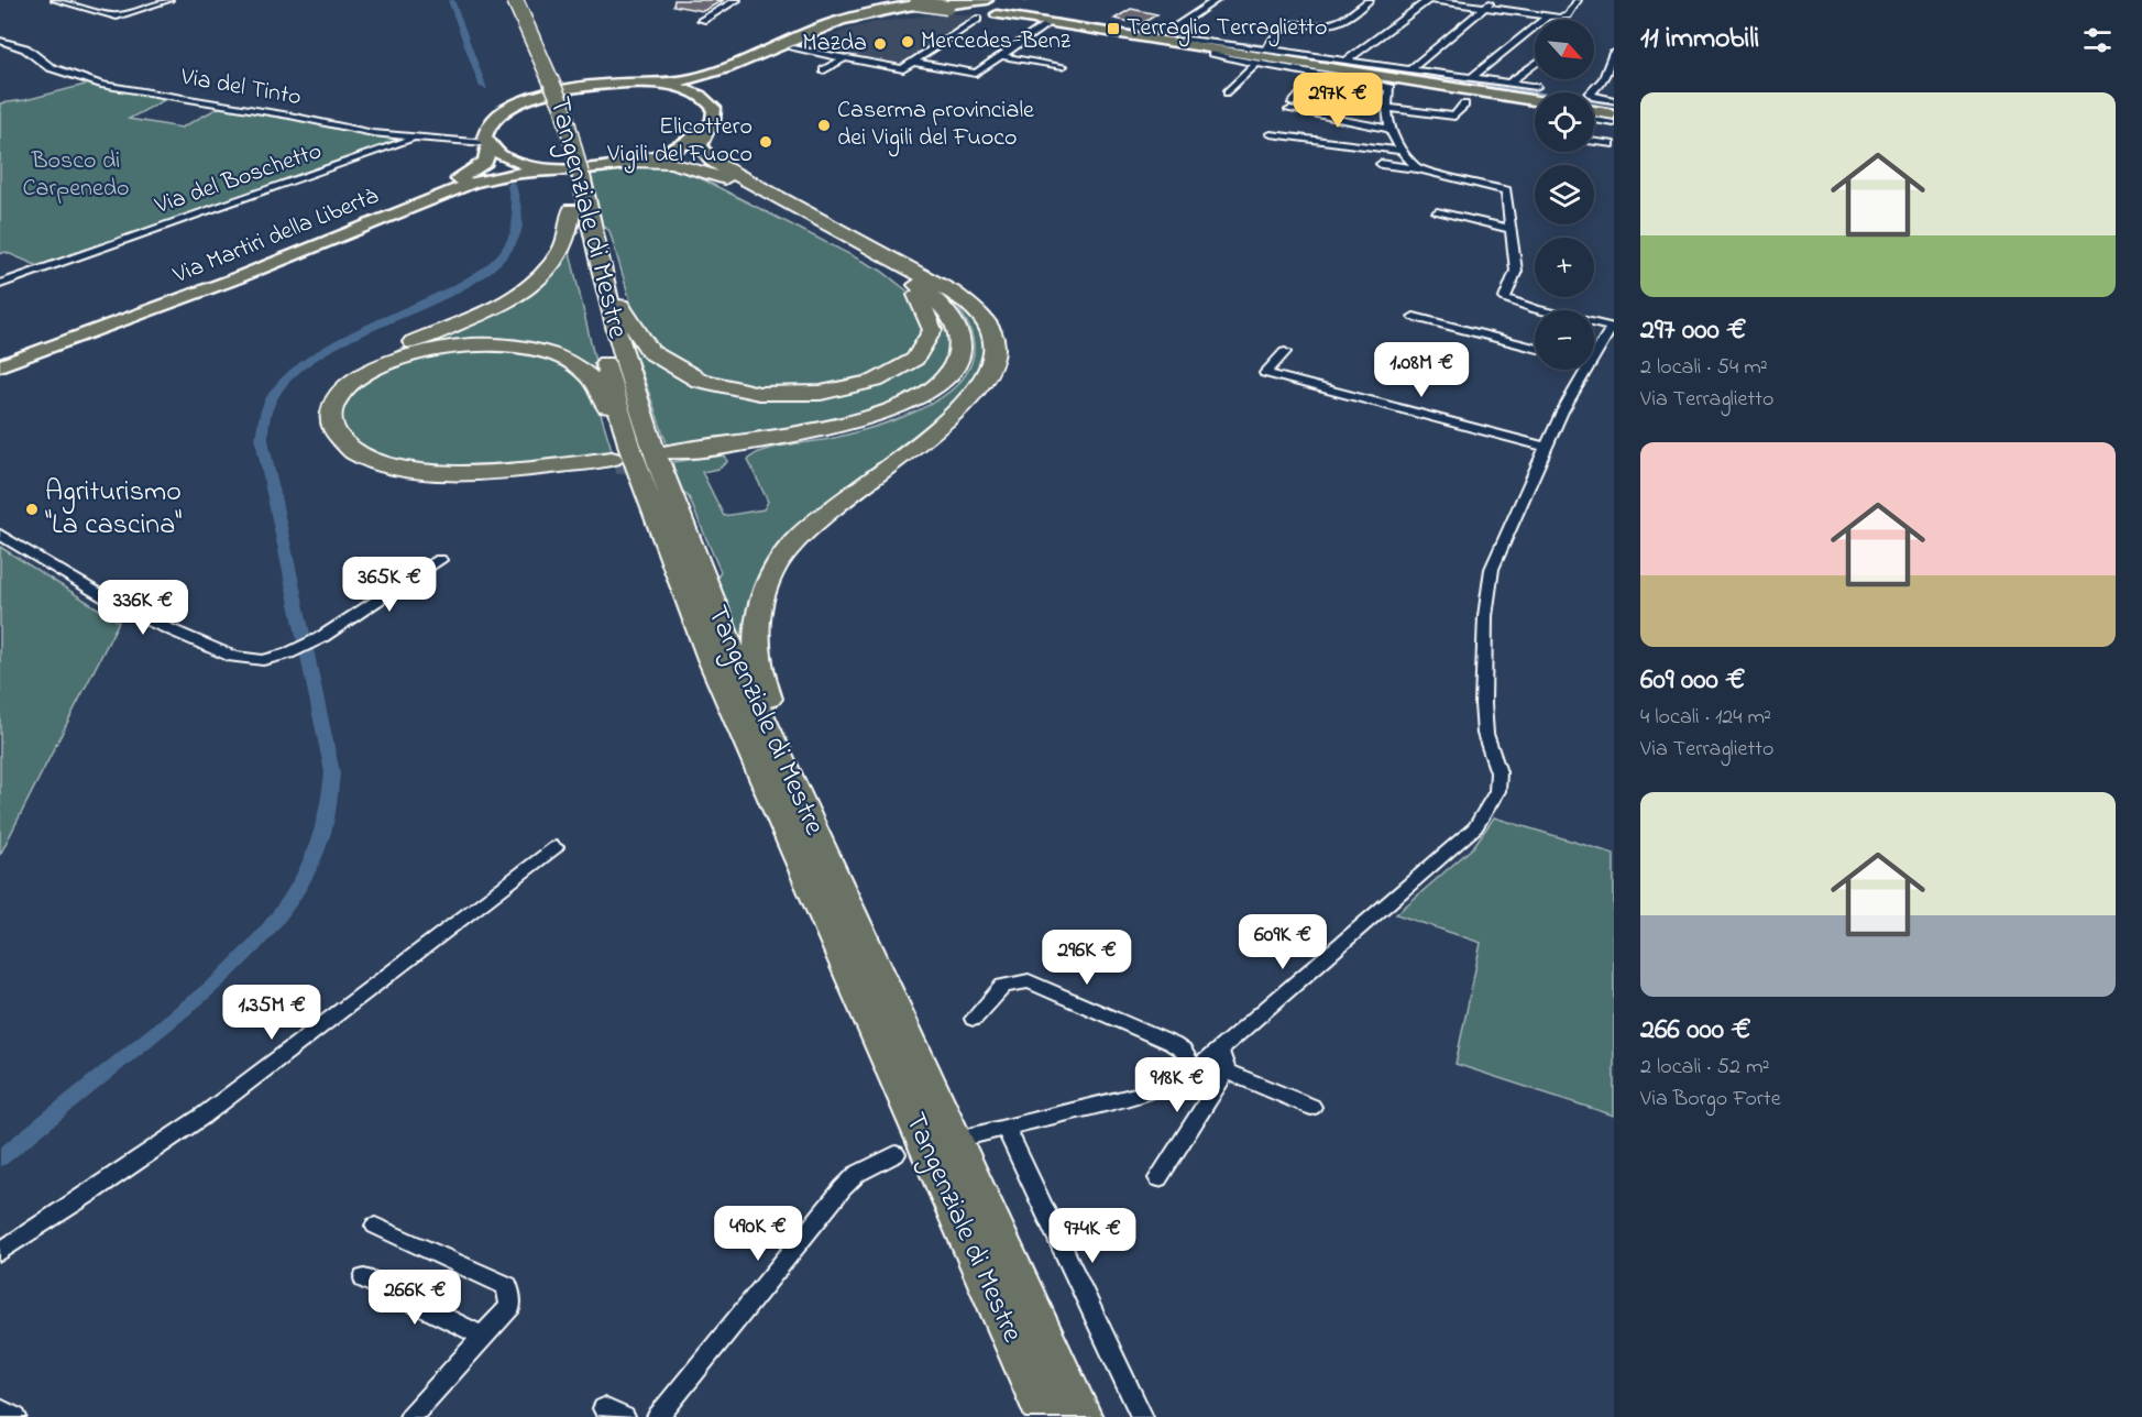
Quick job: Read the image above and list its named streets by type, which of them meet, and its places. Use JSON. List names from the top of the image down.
{
  "streets": {
    "highway": ["Tangenziale di Mestre"],
    "main road": ["Via Martiri della Libertà"],
    "street": ["Via del Tinto", "Via del Boschetto"]
  },
  "crossings": [
    ["Via del Tinto", "Via del Boschetto"],
    ["Via del Tinto", "Via Martiri della Libertà"],
    ["Tangenziale di Mestre", "Via Martiri della Libertà"]
  ],
  "parks": ["Bosco di Carpenedo"],
  "places": {
    "transit": ["Terraglio Terraglietto"],
    "other": [
      "Mercedes-Benz",
      "Mazda",
      "Caserma provinciale dei Vigili del Fuoco",
      "Elicottero Vigili del Fuoco",
      "Agriturismo \"La cascina\""
    ]
  },
  "north": "bottom right",
  "page": {
    "heading": "11 immobili",
    "map_buttons": ["+", "−"],
    "price": [
      "297K €",
      "1.08M €",
      "365K €",
      "336K €",
      "609K €",
      "296K €",
      "1.35M €",
      "918K €",
      "490K €",
      "974K €",
      "266K €"
    ],
    "list": [
      {
        "name": "297 000 €",
        "note": "2 locali · 54 m² · Via Terraglietto"
      },
      {
        "name": "609 000 €",
        "note": "4 locali · 124 m² · Via Terraglietto"
      },
      {
        "name": "266 000 €",
        "note": "2 locali · 52 m² · Via Borgo Forte"
      }
    ]
  }
}
